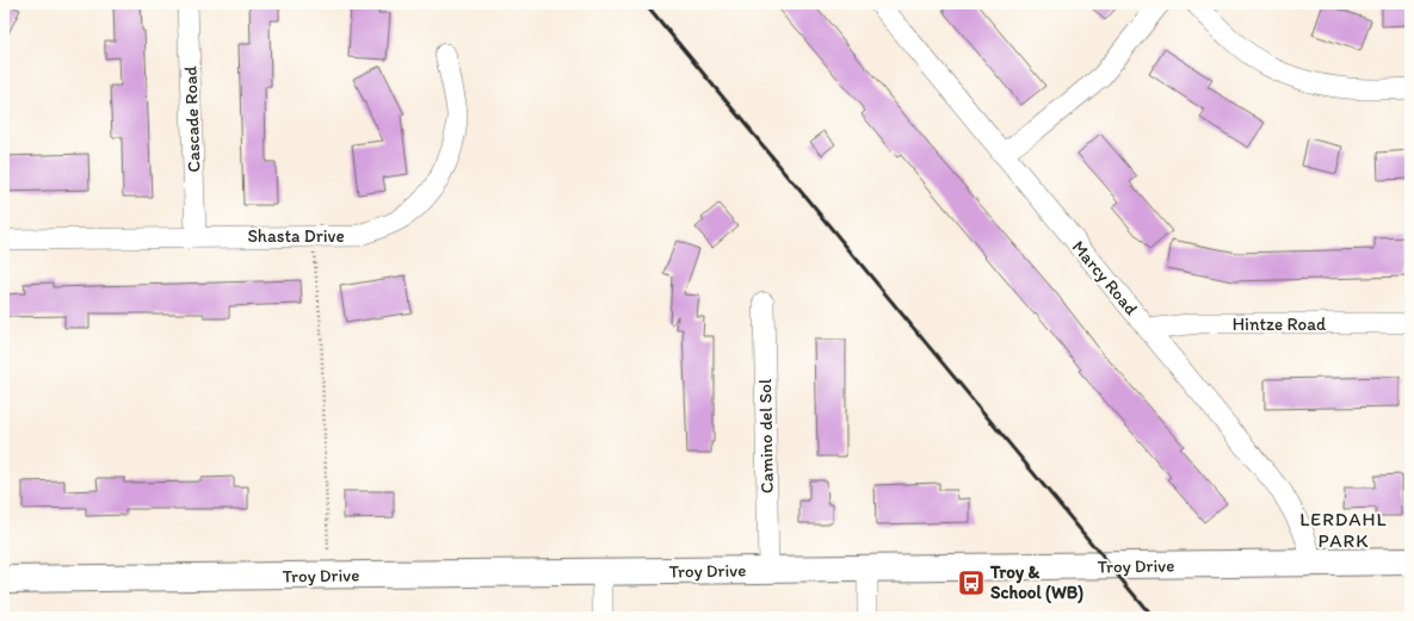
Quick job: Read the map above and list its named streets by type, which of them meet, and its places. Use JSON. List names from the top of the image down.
{
  "streets": {
    "street": [
      "Cascade Road",
      "Shasta Drive",
      "Marcy Road",
      "Hintze Road",
      "Camino del Sol",
      "Troy Drive"
    ]
  },
  "crossings": [
    ["Cascade Road", "Shasta Drive"],
    ["Marcy Road", "Hintze Road"],
    ["Marcy Road", "Troy Drive"],
    ["Camino del Sol", "Troy Drive"]
  ],
  "districts": ["LERDAHL PARK"],
  "places": {
    "bus stop": ["Troy & School (WB)"]
  }
}
